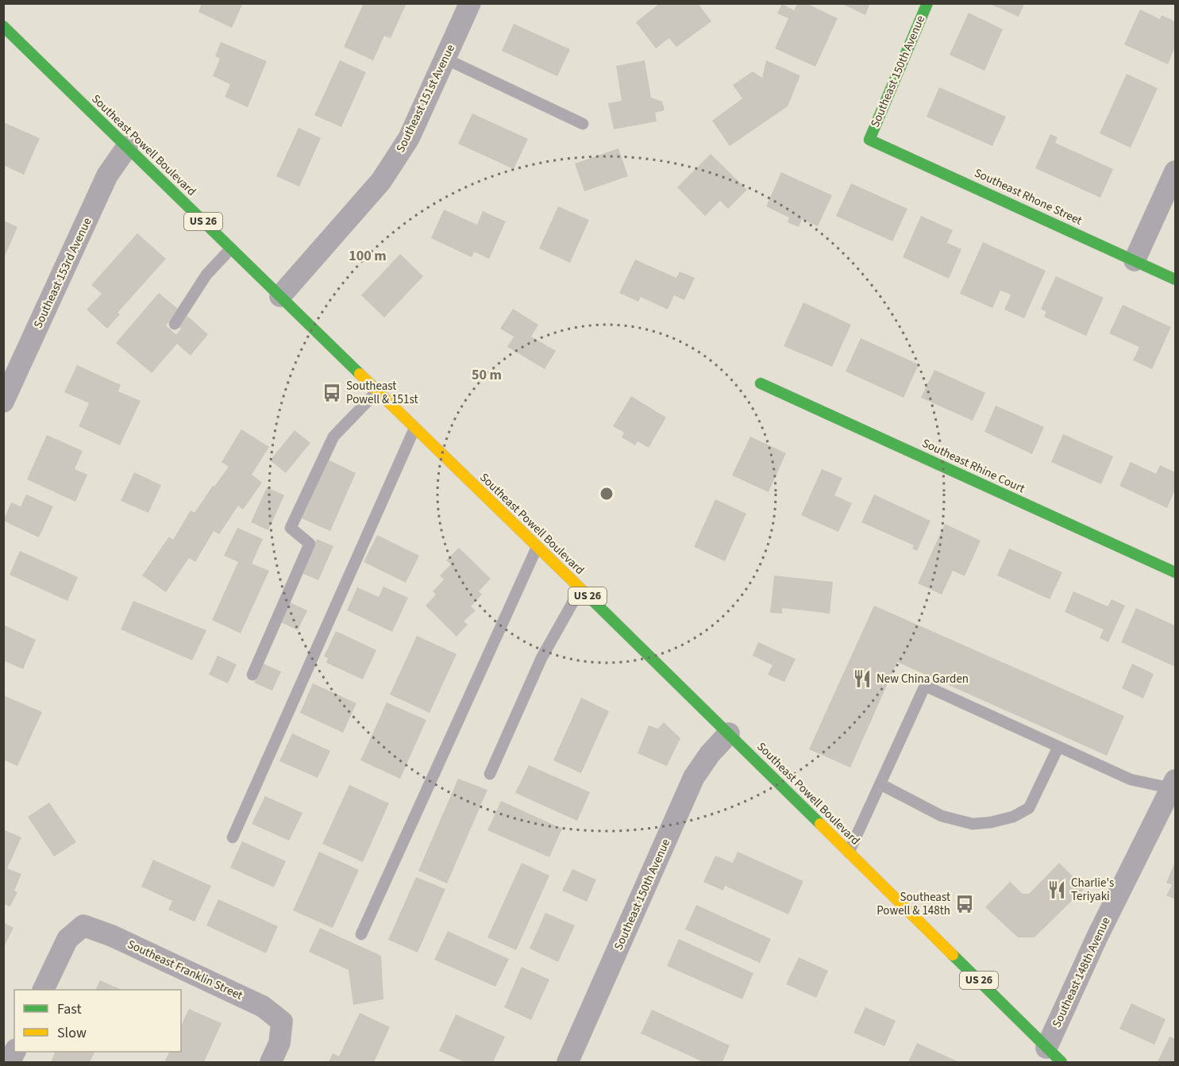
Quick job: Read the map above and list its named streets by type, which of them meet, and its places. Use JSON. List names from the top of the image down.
{
  "streets": {
    "main road": [
      "Southeast 150th Avenue",
      "Southeast Powell Boulevard",
      "Southeast Rhone Street",
      "US 26",
      "Southeast Rhine Court"
    ],
    "street": [
      "Southeast 151st Avenue",
      "Southeast 153rd Avenue",
      "Southeast Franklin Street",
      "Southeast 148th Avenue"
    ]
  },
  "crossings": [
    ["Southeast 150th Avenue", "Southeast Powell Boulevard"],
    ["Southeast 150th Avenue", "Southeast Rhone Street"],
    ["Southeast 151st Avenue", "Southeast Powell Boulevard"],
    ["Southeast Powell Boulevard", "Southeast 153rd Avenue"],
    ["Southeast Powell Boulevard", "Southeast 148th Avenue"]
  ],
  "places": {
    "bus stop": ["Southeast Powell & 151st", "Southeast Powell & 148th"],
    "restaurant": ["New China Garden", "Charlie's Teriyaki"]
  },
  "legend": ["Fast", "Slow"],
  "rings": ["100 m", "50 m"]
}
